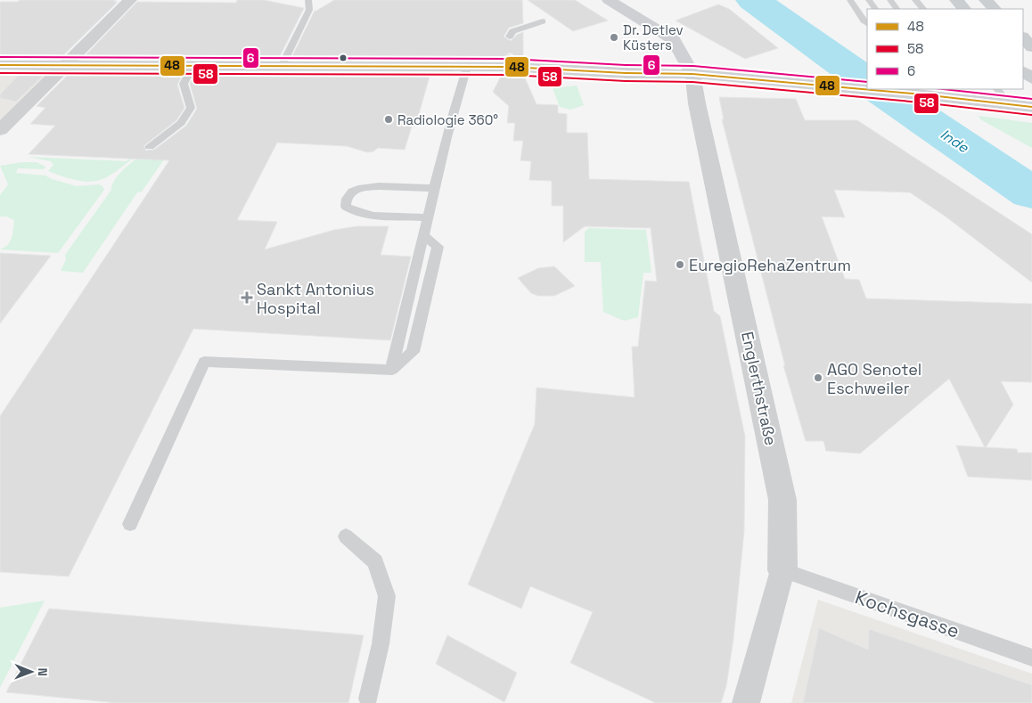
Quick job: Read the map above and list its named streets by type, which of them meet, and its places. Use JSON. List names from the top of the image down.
{
  "streets": {
    "street": ["Englerthstraße"],
    "lane": ["Kochsgasse"]
  },
  "crossings": [
    ["Englerthstraße", "Kochsgasse"]
  ],
  "water": ["Inde"],
  "places": {
    "other": [
      "Dr. Detlev Küsters",
      "Radiologie 360°",
      "EuregioRehaZentrum",
      "AGO Senotel Eschweiler"
    ],
    "health": ["Sankt Antonius Hospital"]
  },
  "lines": ["transit line 6", "transit line 48", "transit line 58"],
  "legend": ["48", "58", "6"],
  "north": "right"
}
